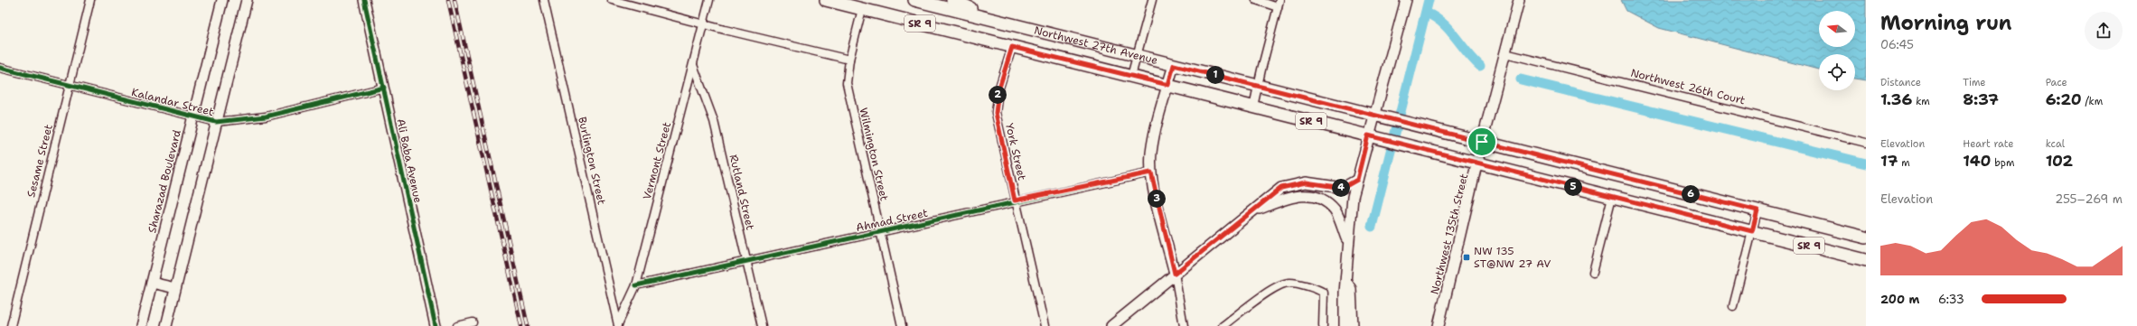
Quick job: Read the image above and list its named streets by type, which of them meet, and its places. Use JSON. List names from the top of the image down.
{
  "streets": {
    "main road": ["SR 9", "Northwest 27th Avenue"],
    "street": [
      "Northwest 26th Court",
      "Kalandar Street",
      "York Street",
      "Wilmington Street",
      "Sesame Street",
      "Ali Baba Avenue",
      "Burlington Street",
      "Vermont Street",
      "Sharazad Boulevard",
      "Rutland Street",
      "Ahmad Street",
      "Northwest 135th Street"
    ]
  },
  "crossings": [
    ["SR 9", "Northwest 27th Avenue"],
    ["Northwest 27th Avenue", "York Street"],
    ["Northwest 27th Avenue", "Wilmington Street"],
    ["Northwest 27th Avenue", "Northwest 135th Street"],
    ["Northwest 26th Court", "Northwest 135th Street"],
    ["Kalandar Street", "Sesame Street"],
    ["Kalandar Street", "Ali Baba Avenue"],
    ["Kalandar Street", "Sharazad Boulevard"],
    ["York Street", "Ahmad Street"],
    ["Wilmington Street", "Ahmad Street"],
    ["Burlington Street", "Vermont Street"],
    ["Vermont Street", "Rutland Street"],
    ["Vermont Street", "Ahmad Street"],
    ["Rutland Street", "Ahmad Street"]
  ],
  "places": {
    "transit": ["NW 135 ST@NW 27 AV"]
  },
  "north": "left",
  "page": {
    "heading": ["Morning run", "06:45"],
    "stats": [
      ["Distance", "1.36 km"],
      ["Time", "8:37"],
      ["Pace", "6:20 /km"],
      ["Elevation", "17 m"],
      ["Heart rate", "140 bpm"],
      ["kcal", "102"]
    ],
    "pins": [
      "1",
      "2",
      "5",
      "4",
      "6",
      "3"
    ],
    "chart": ["Elevation", "255–269 m"],
    "list": [
      {
        "name": "200 m",
        "note": "6:33"
      }
    ]
  }
}
